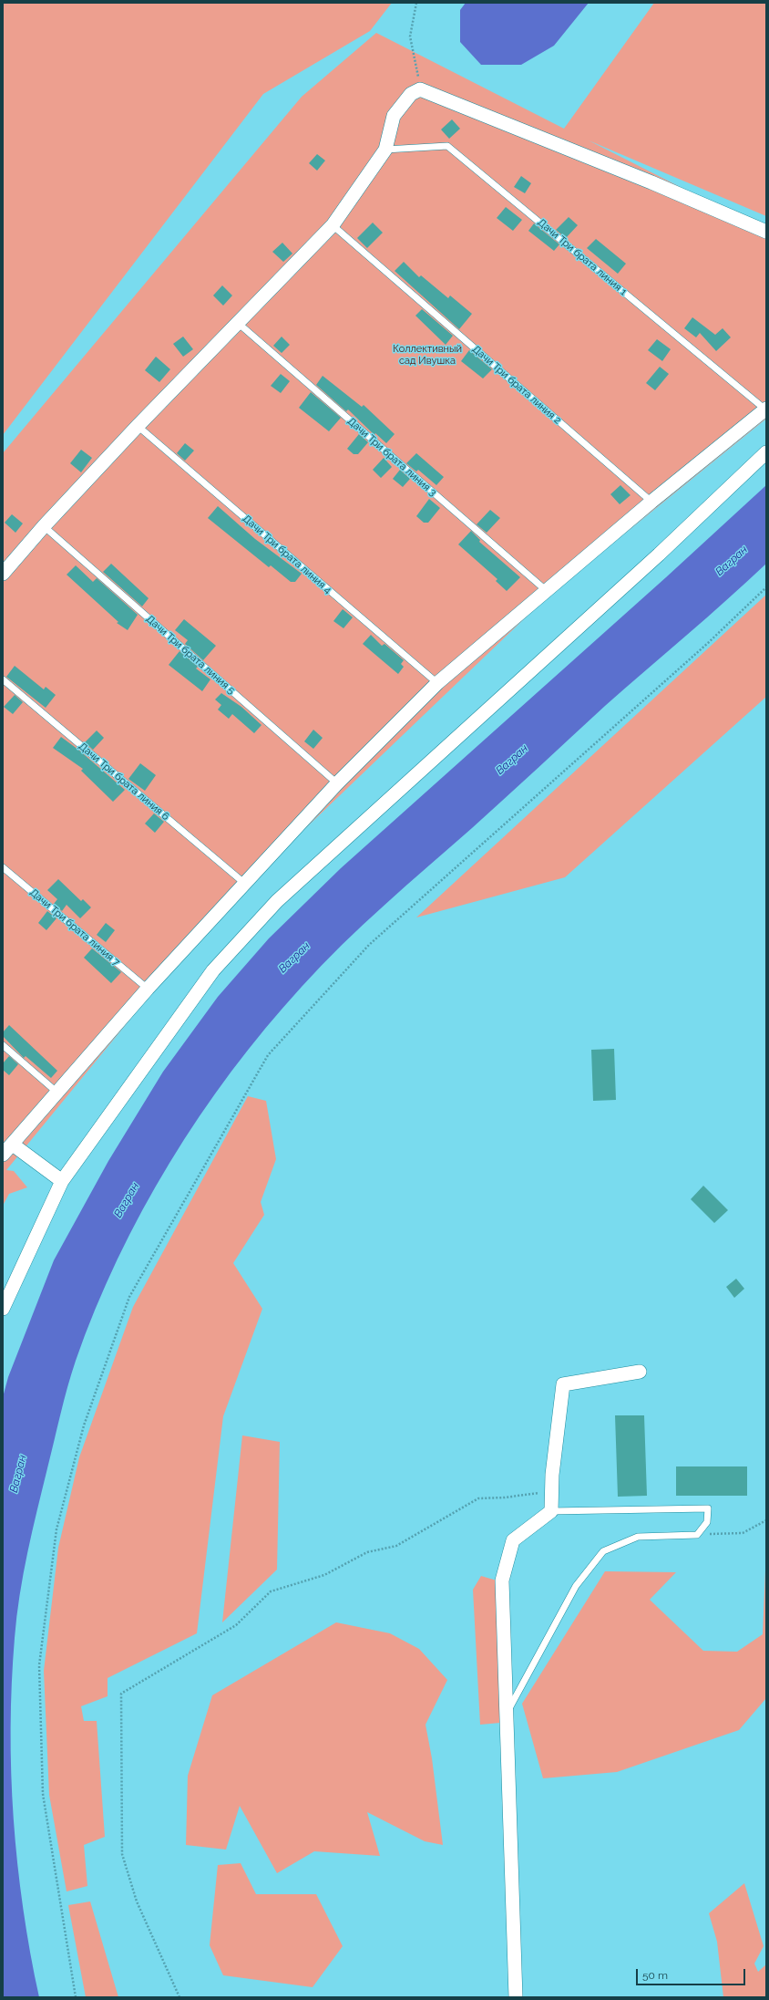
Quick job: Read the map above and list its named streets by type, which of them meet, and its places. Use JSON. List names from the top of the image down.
{
  "streets": {
    "lane": [
      "Дачи Три брата линия 1",
      "Дачи Три брата линия 2",
      "Дачи Три брата линия 3",
      "Дачи Три брата линия 4",
      "Дачи Три брата линия 5",
      "Дачи Три брата линия 6",
      "Дачи Три брата линия 7"
    ]
  },
  "water": ["Вагран"],
  "parks": ["Коллективный сад Ивушка"],
  "scale_bar": "50 m"
}
